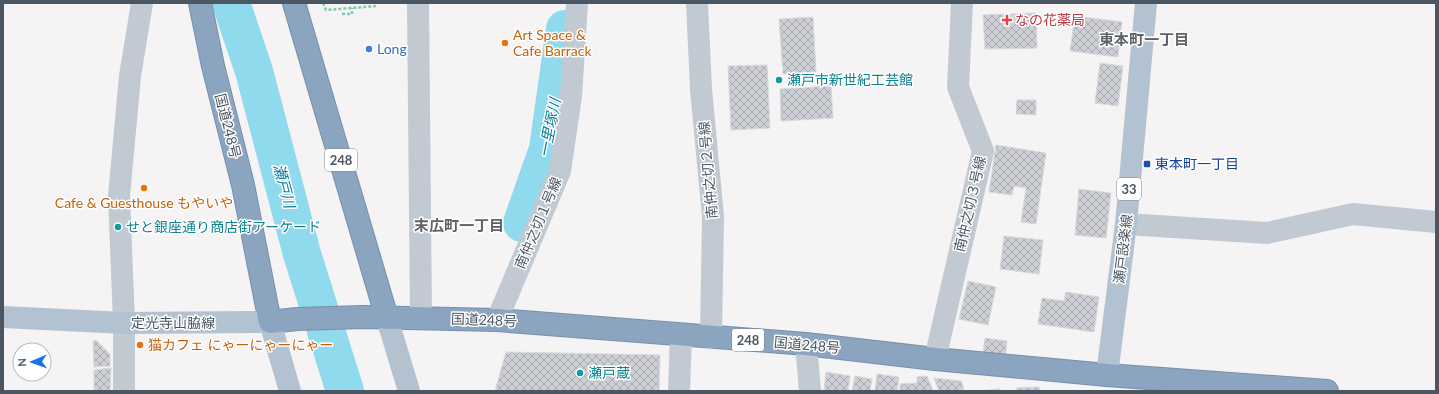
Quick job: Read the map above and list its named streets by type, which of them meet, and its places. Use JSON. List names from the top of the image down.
{
  "streets": {
    "highway": ["国道248号", "248"],
    "main road": ["33", "瀬戸設楽線", "定光寺山脇線"],
    "street": ["南仲之切２号線", "南仲之切３号線", "南仲之切１号線"]
  },
  "crossings": [
    ["国道248号", "248"],
    ["国道248号", "南仲之切２号線"],
    ["国道248号", "南仲之切３号線"],
    ["国道248号", "南仲之切１号線"],
    ["国道248号", "瀬戸設楽線"],
    ["国道248号", "定光寺山脇線"]
  ],
  "districts": ["東本町一丁目", "末広町一丁目"],
  "water": ["一里塚川", "瀬戸川"],
  "places": {
    "health": ["なの花薬局"],
    "other": [
      "Art Space & Cafe Barrack",
      "Long",
      "瀬戸市新世紀工芸館",
      "Cafe & Guesthouse もやいや",
      "せと銀座通り商店街アーケード",
      "猫カフェ にゃーにゃーにゃー",
      "瀬戸蔵"
    ],
    "transit": ["東本町一丁目"]
  },
  "north": "left"
}
